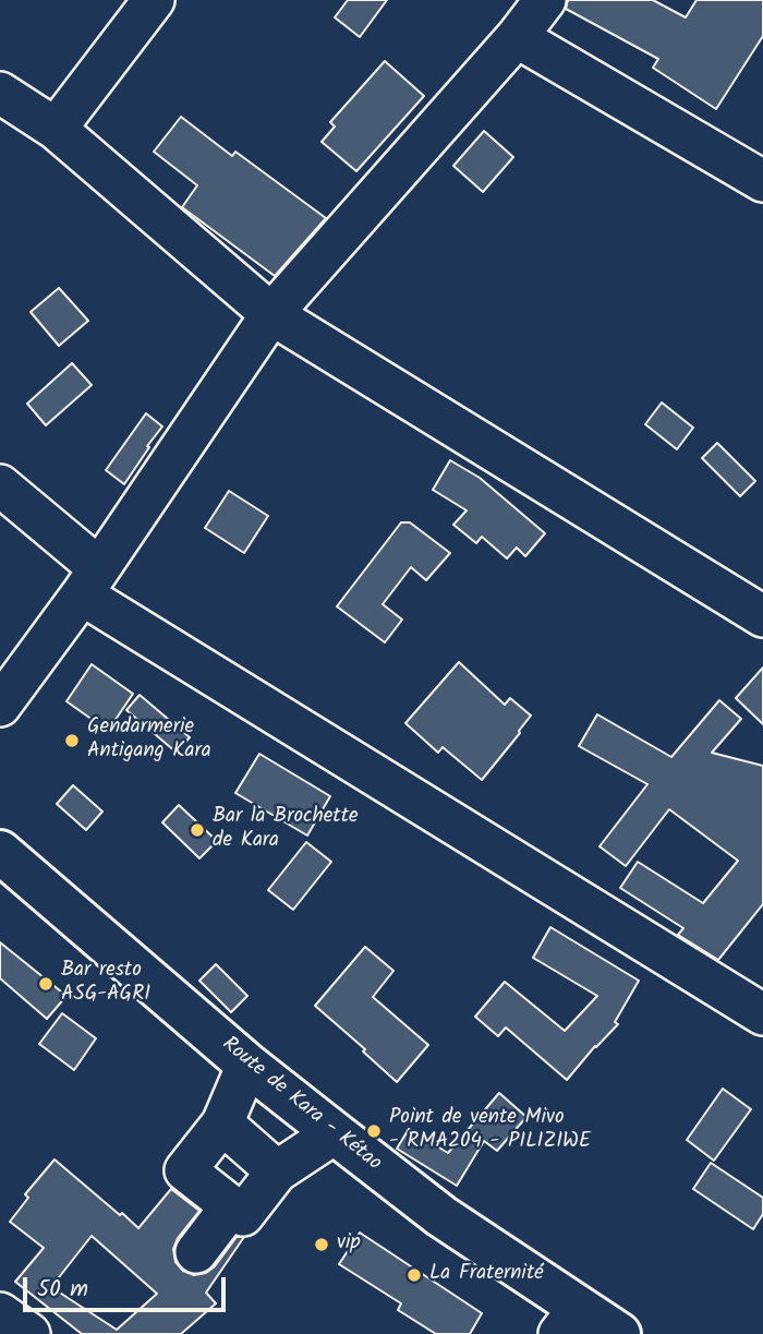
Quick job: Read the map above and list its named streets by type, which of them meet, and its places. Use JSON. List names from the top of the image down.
{
  "streets": {
    "main road": ["Route de Kara - Kétao"]
  },
  "places": [
    "Gendarmerie Antigang Kara",
    "Bar la Brochette de Kara",
    "Bar resto ASG-AGRI",
    "Point de vente Mivo - RMA204 - PILIZIWE",
    "vip",
    "La Fraternité"
  ],
  "scale_bar": "50 m"
}
